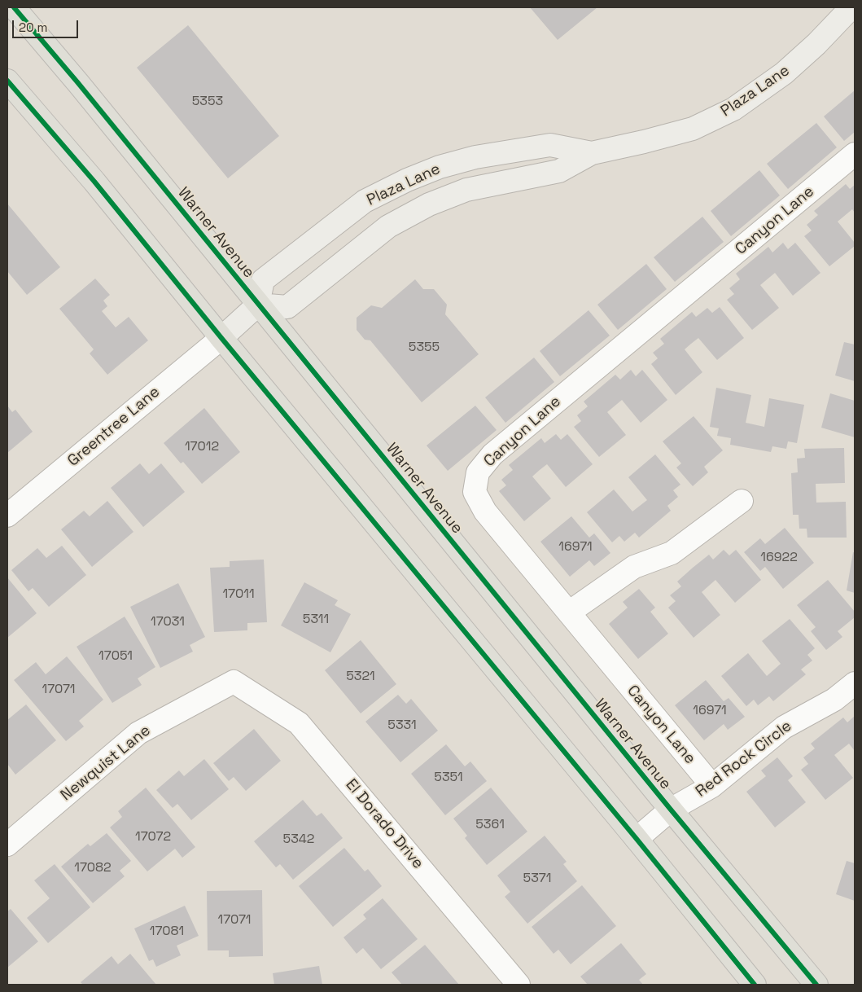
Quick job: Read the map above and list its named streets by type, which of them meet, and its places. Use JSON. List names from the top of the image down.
{
  "streets": {
    "main road": ["Warner Avenue"],
    "street": [
      "Plaza Lane",
      "Canyon Lane",
      "Greentree Lane",
      "Red Rock Circle",
      "Newquist Lane",
      "El Dorado Drive"
    ]
  },
  "crossings": [
    ["Plaza Lane", "Warner Avenue"],
    ["Canyon Lane", "Red Rock Circle"],
    ["Warner Avenue", "Red Rock Circle"],
    ["Newquist Lane", "El Dorado Drive"]
  ],
  "house_numbers": [
    "5353",
    "5355",
    "17012",
    "16971",
    "16922",
    "17011",
    "5311",
    "17031",
    "17051",
    "5321",
    "17071",
    "16971",
    "5331",
    "5351",
    "5361",
    "17072",
    "5342",
    "17082",
    "5371",
    "17071",
    "17081"
  ],
  "scale_bar": "20 m"
}
